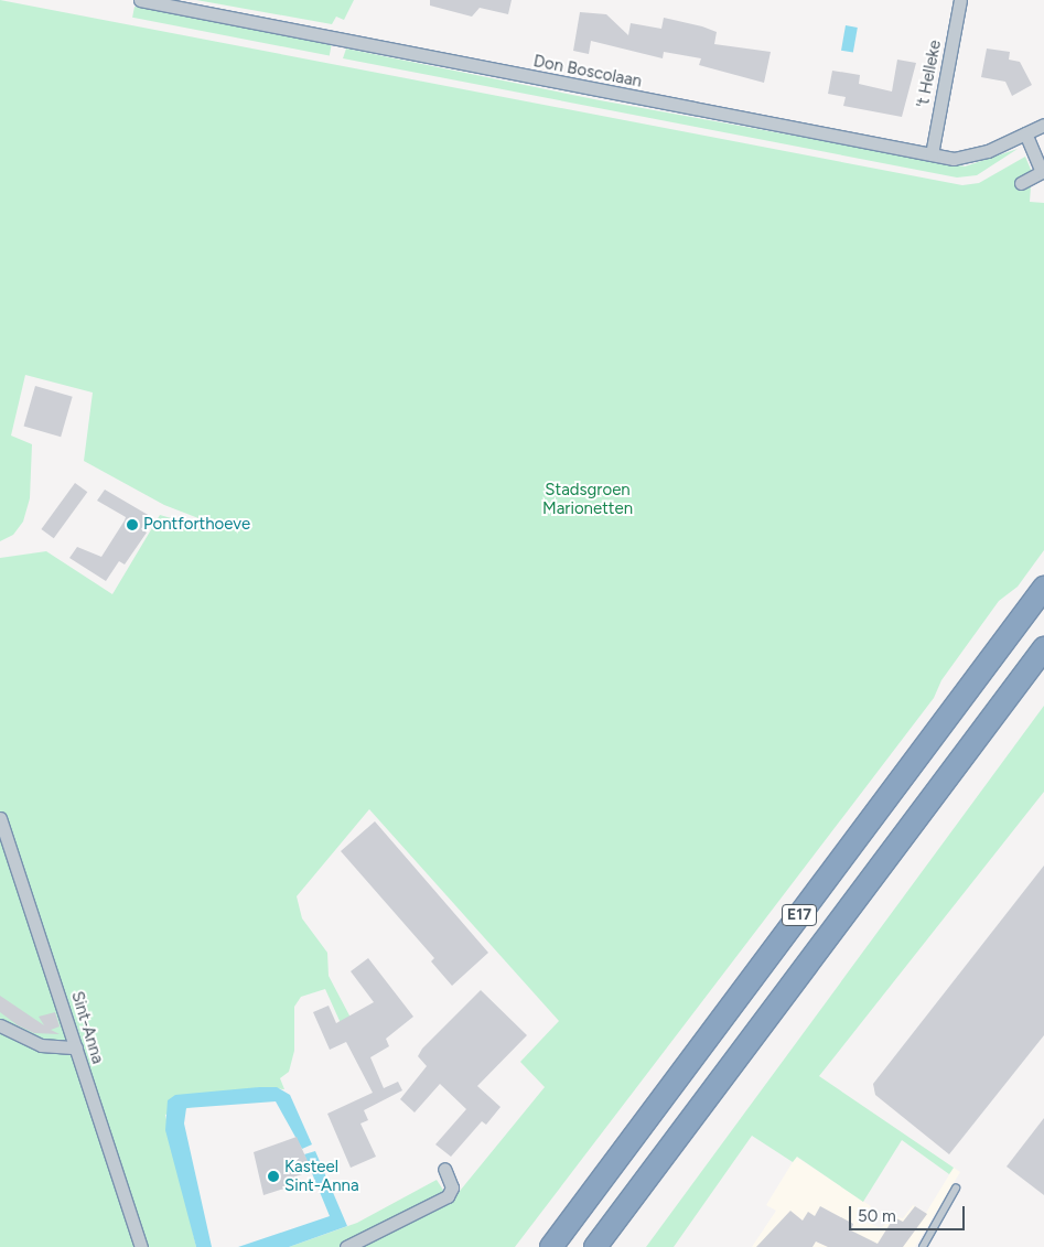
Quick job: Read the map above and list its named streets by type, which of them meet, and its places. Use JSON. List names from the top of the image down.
{
  "streets": {
    "highway": ["E17"],
    "street": ["Don Boscolaan", "'t Helleke", "Sint-Anna"]
  },
  "crossings": [
    ["Don Boscolaan", "'t Helleke"]
  ],
  "parks": ["Stadsgroen Marionetten"],
  "places": ["Pontforthoeve", "Kasteel Sint-Anna"],
  "scale_bar": "50 m"
}
